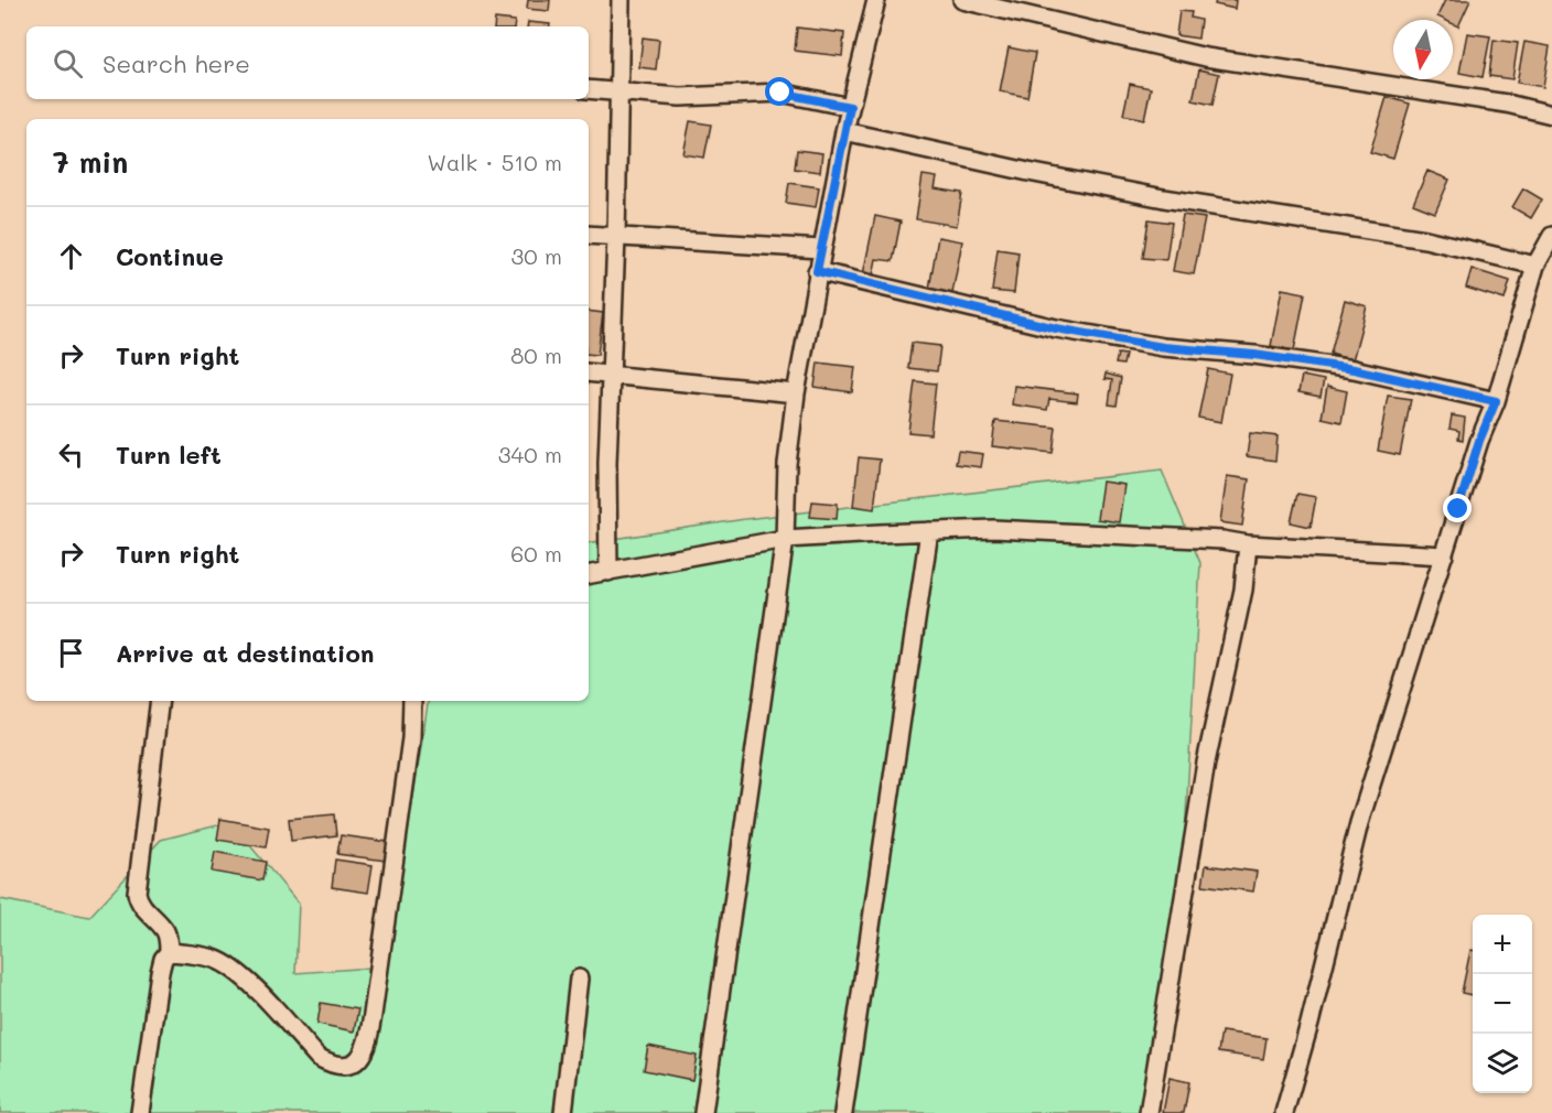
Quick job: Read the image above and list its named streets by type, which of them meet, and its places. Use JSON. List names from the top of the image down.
{
  "north": "bottom",
  "page": {
    "search": "Search here",
    "heading": ["7 min", "Walk · 510 m"],
    "list": [
      ["Continue", "30 m"],
      ["Turn right", "80 m"],
      ["Turn left", "340 m"],
      ["Turn right", "60 m"],
      "Arrive at destination"
    ],
    "map_buttons": ["+", "−"]
  }
}
